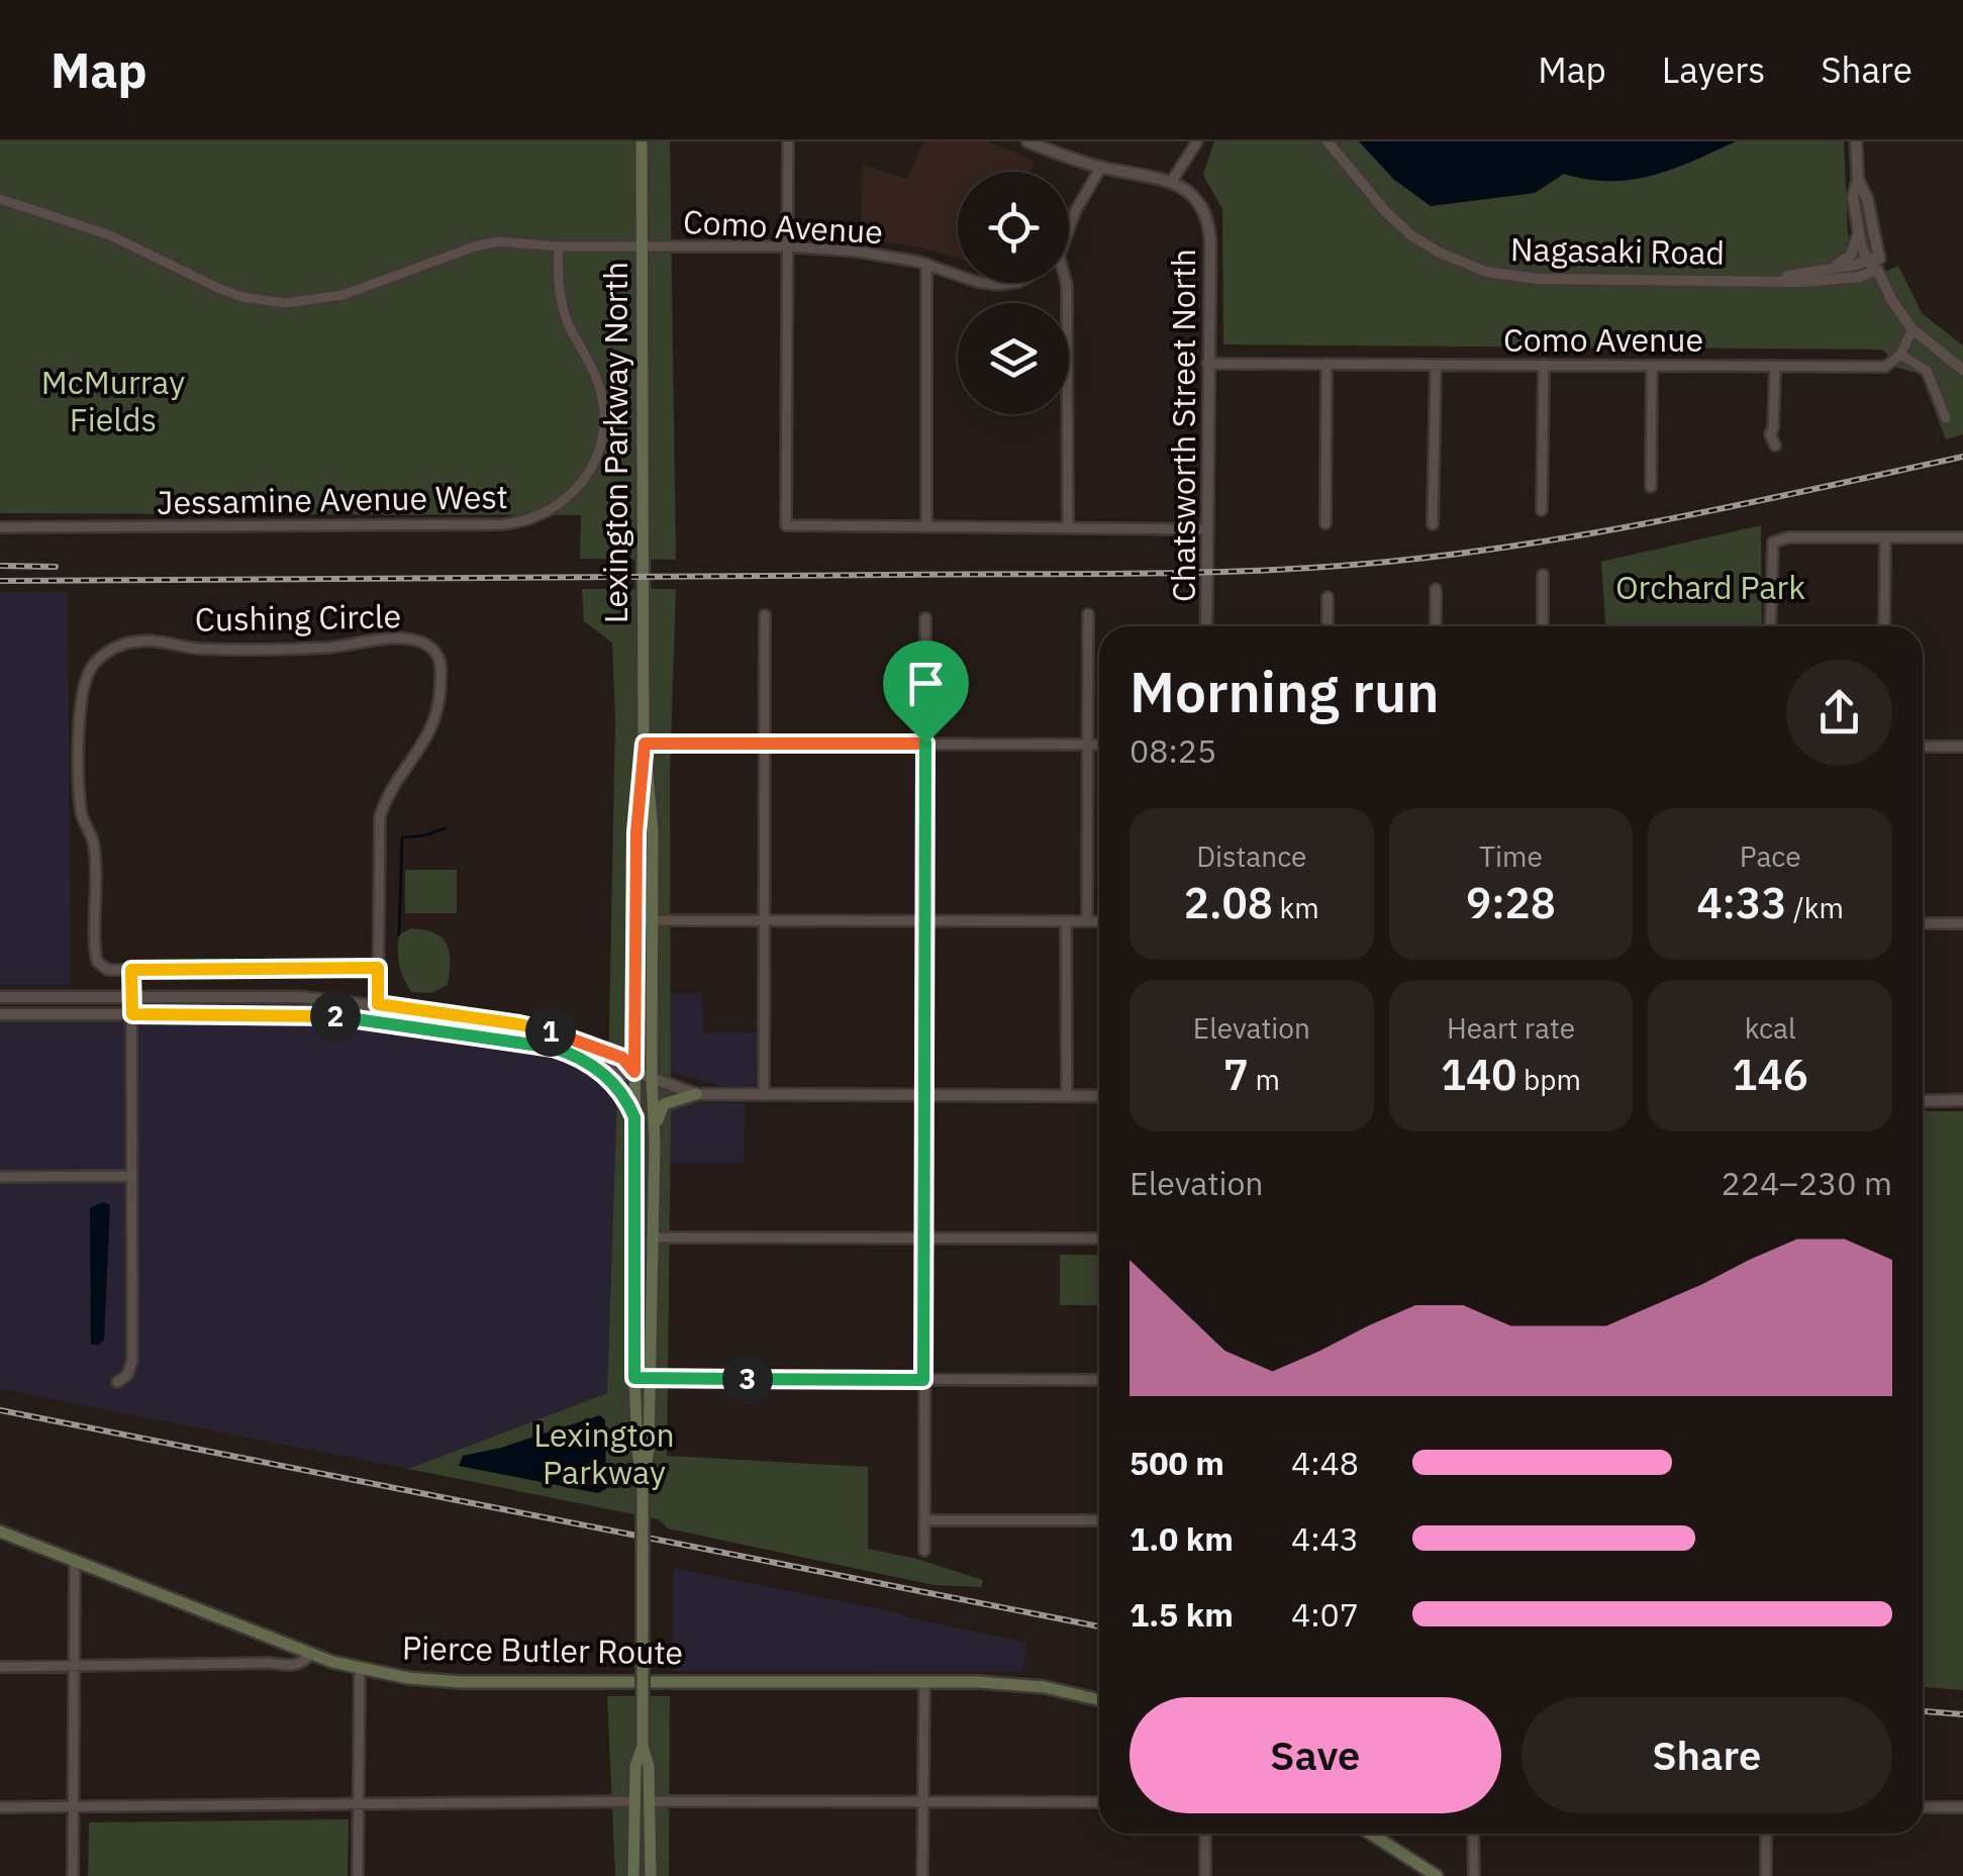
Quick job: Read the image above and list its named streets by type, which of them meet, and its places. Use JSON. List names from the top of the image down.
{
  "streets": {
    "main road": ["Lexington Parkway North", "Pierce Butler Route"],
    "street": [
      "Como Avenue",
      "Nagasaki Road",
      "Chatsworth Street North",
      "Jessamine Avenue West",
      "Cushing Circle"
    ]
  },
  "crossings": [
    ["Como Avenue", "Chatsworth Street North"],
    ["Como Avenue", "Lexington Parkway North"],
    ["Como Avenue", "Jessamine Avenue West"]
  ],
  "parks": ["McMurray Fields", "Orchard Park", "Lexington Parkway"],
  "page": {
    "header": "Map",
    "nav": ["Map", "Layers", "Share"],
    "heading": ["Morning run", "08:25"],
    "stats": [
      ["Distance", "2.08 km"],
      ["Time", "9:28"],
      ["Pace", "4:33 /km"],
      ["Elevation", "7 m"],
      ["Heart rate", "140 bpm"],
      ["kcal", "146"]
    ],
    "pins": ["2", "1", "3"],
    "chart": ["Elevation", "224–230 m"],
    "list": [
      {
        "name": "500 m",
        "note": "4:48"
      },
      {
        "name": "1.0 km",
        "note": "4:43"
      },
      {
        "name": "1.5 km",
        "note": "4:07"
      }
    ],
    "buttons": ["Save", "Share"]
  }
}
